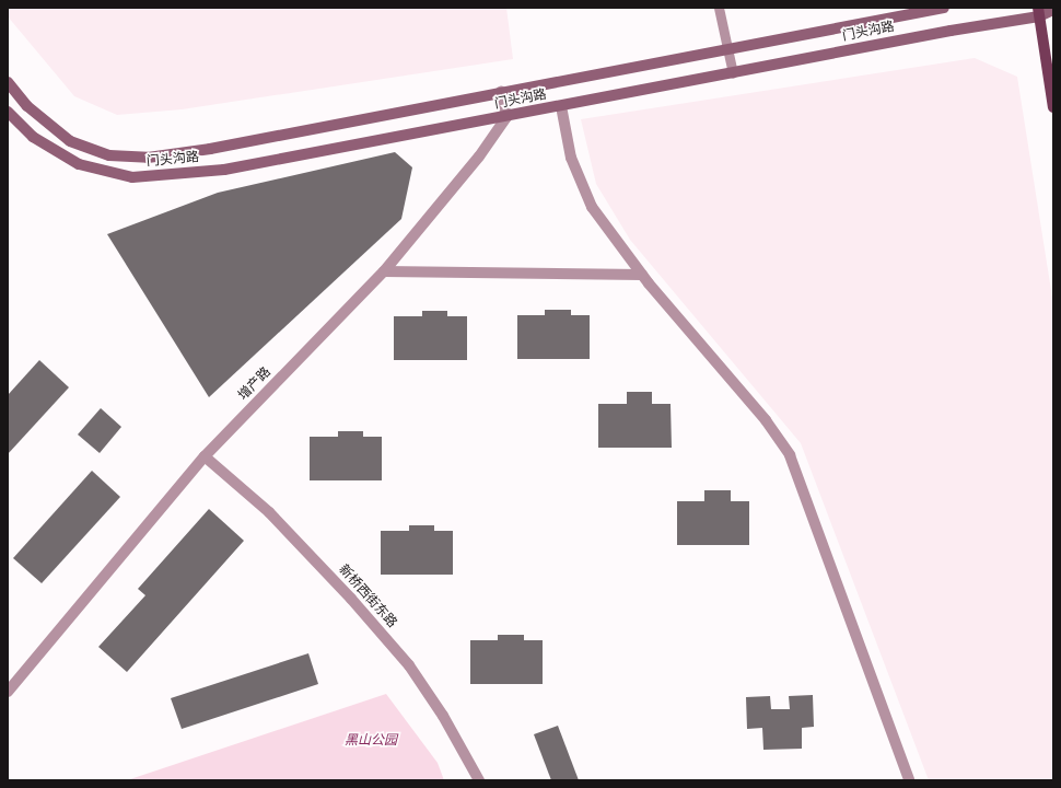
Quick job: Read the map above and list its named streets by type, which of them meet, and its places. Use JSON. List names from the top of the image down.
{
  "streets": {
    "main road": ["门头沟路"],
    "street": ["增产路", "新桥西街东路"]
  },
  "crossings": [
    ["门头沟路", "增产路"],
    ["增产路", "新桥西街东路"]
  ],
  "parks": ["黑山公园"]
}
